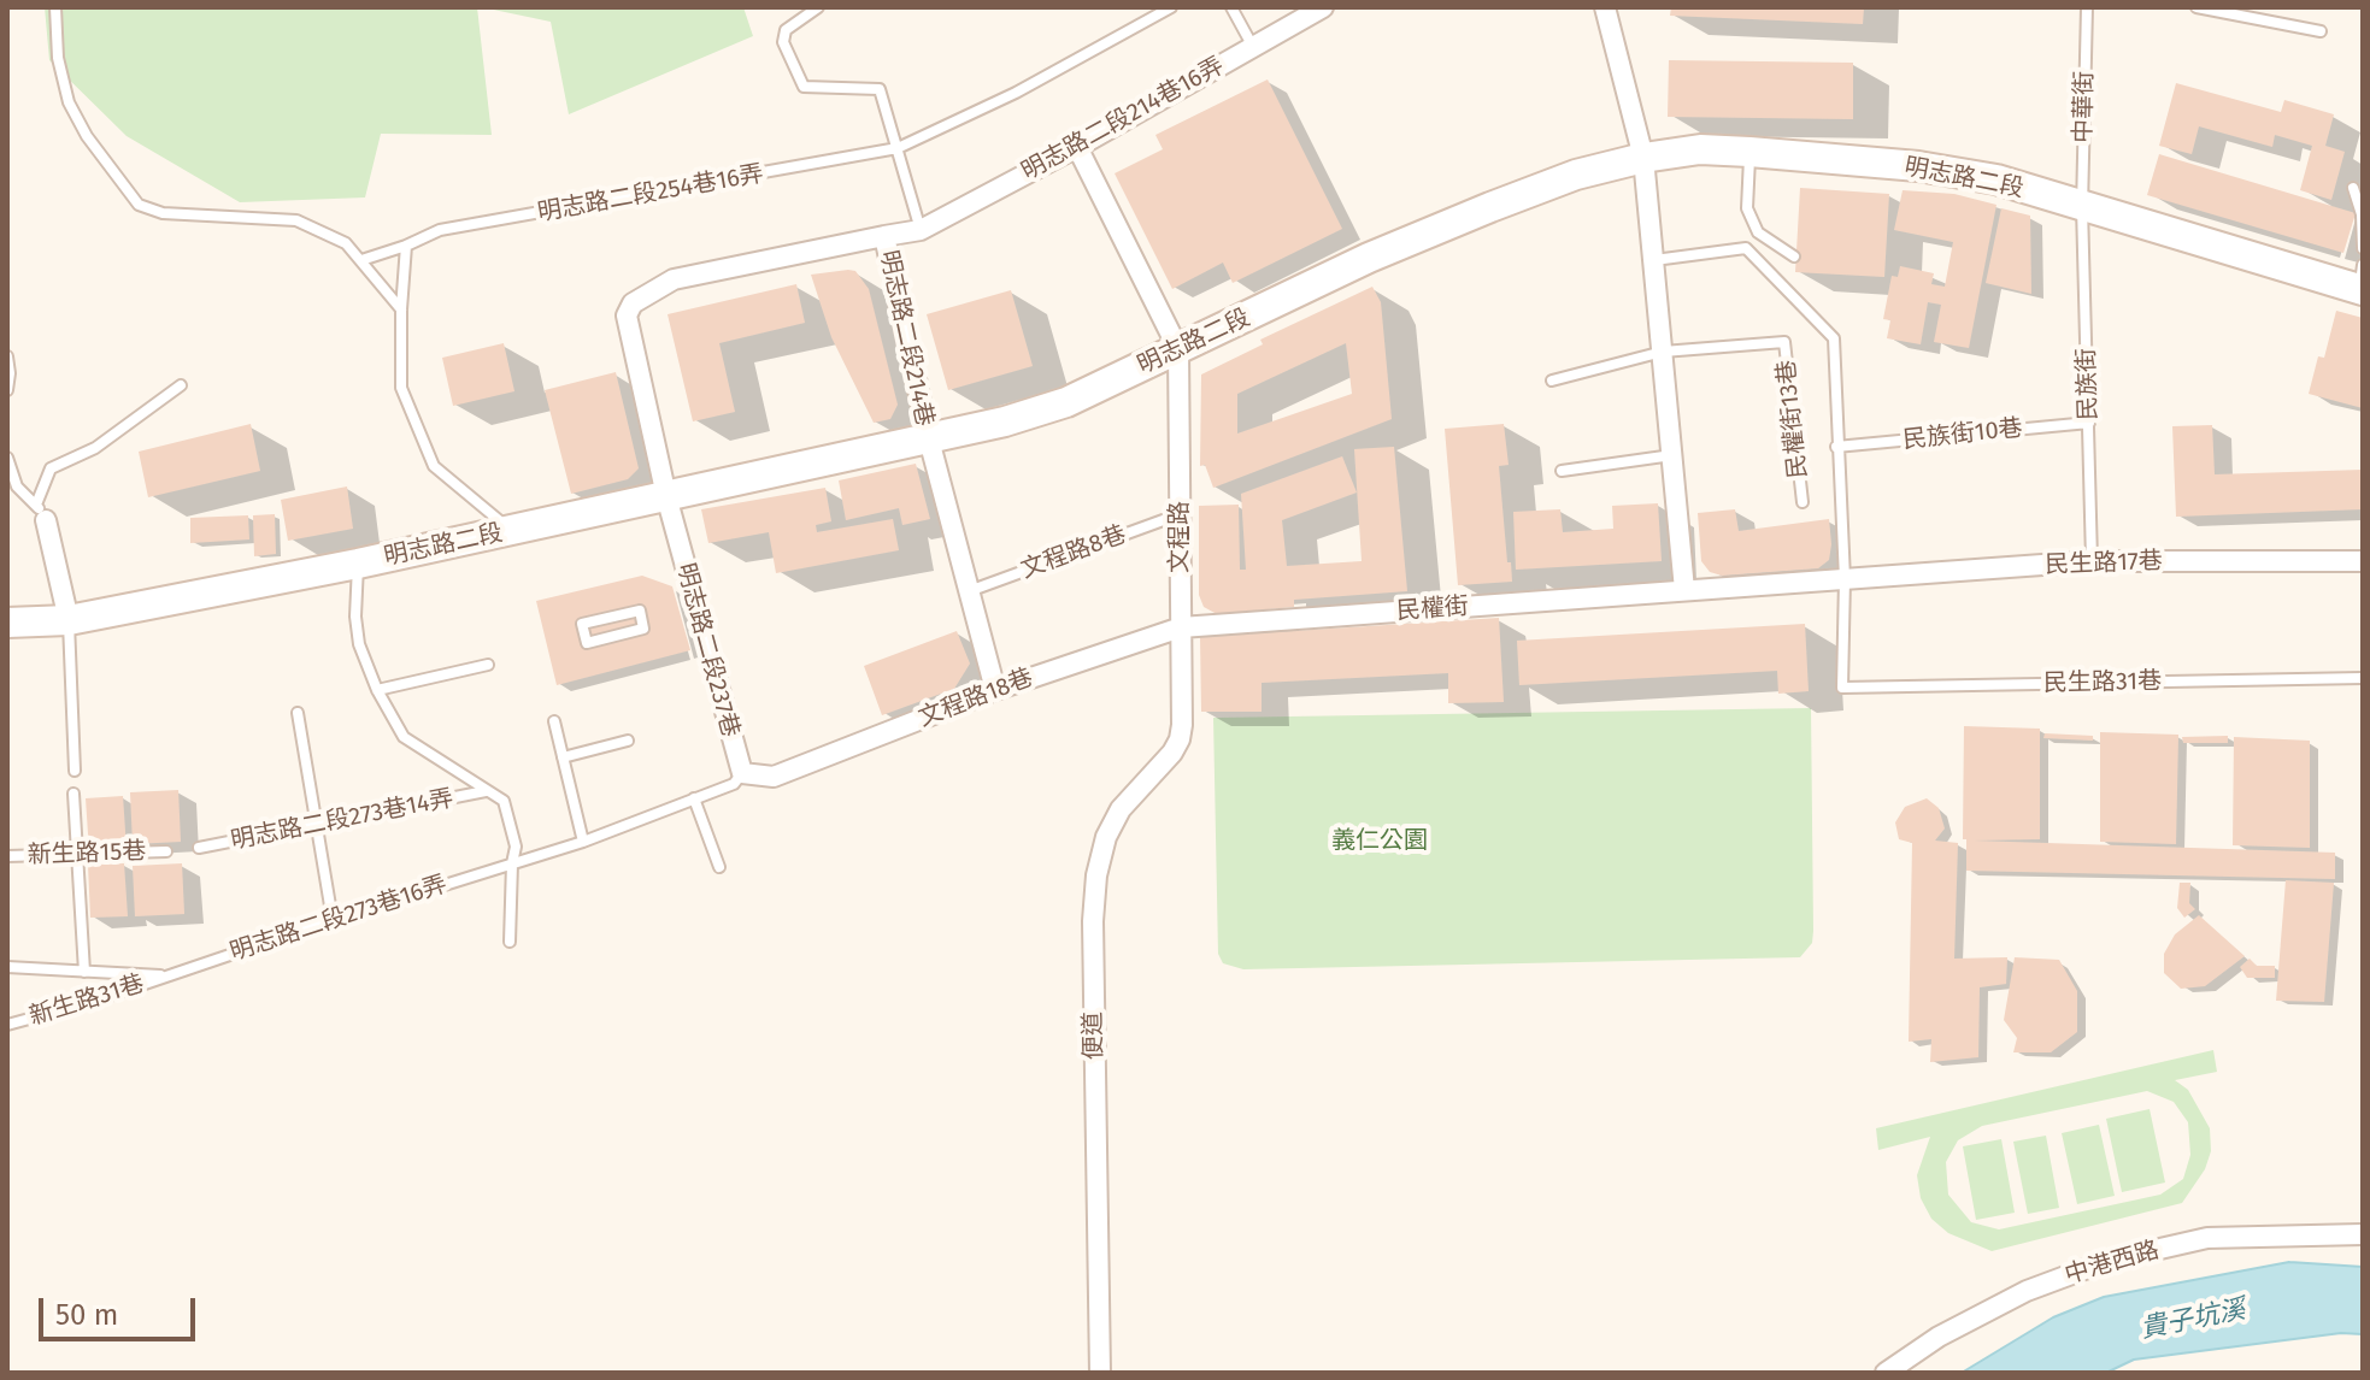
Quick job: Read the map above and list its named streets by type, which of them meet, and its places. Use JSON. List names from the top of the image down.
{
  "streets": {
    "main road": ["明志路二段"],
    "street": [
      "明志路二段214巷16弄",
      "明志路二段214巷",
      "文程路",
      "民生路17巷",
      "民權街",
      "明志路二段237巷",
      "文程路18巷",
      "便道",
      "中港西路"
    ],
    "lane": [
      "中華街",
      "明志路二段254巷16弄",
      "民族街",
      "民權街13巷",
      "民族街10巷",
      "文程路8巷",
      "民生路31巷",
      "明志路二段273巷14弄",
      "新生路15巷",
      "明志路二段273巷16弄",
      "新生路31巷"
    ]
  },
  "crossings": [
    ["中華街", "明志路二段"],
    ["中華街", "民族街"],
    ["明志路二段214巷16弄", "明志路二段214巷"],
    ["明志路二段", "明志路二段214巷"],
    ["明志路二段", "民族街"],
    ["明志路二段", "文程路"],
    ["明志路二段", "明志路二段237巷"],
    ["明志路二段254巷16弄", "明志路二段214巷"],
    ["明志路二段214巷", "文程路8巷"],
    ["明志路二段214巷", "明志路二段237巷"],
    ["明志路二段214巷", "文程路18巷"],
    ["民族街", "民族街10巷"],
    ["民族街", "民生路17巷"],
    ["文程路", "文程路8巷"],
    ["文程路", "民權街"],
    ["文程路", "文程路18巷"],
    ["文程路", "便道"],
    ["民生路17巷", "民權街"],
    ["民生路17巷", "民生路31巷"],
    ["民權街", "民生路31巷"],
    ["民權街", "文程路18巷"],
    ["明志路二段237巷", "文程路18巷"],
    ["明志路二段237巷", "明志路二段273巷16弄"],
    ["文程路18巷", "明志路二段273巷16弄"],
    ["明志路二段273巷16弄", "新生路31巷"]
  ],
  "water": ["貴子坑溪"],
  "parks": ["義仁公園"],
  "scale_bar": "50 m"
}
